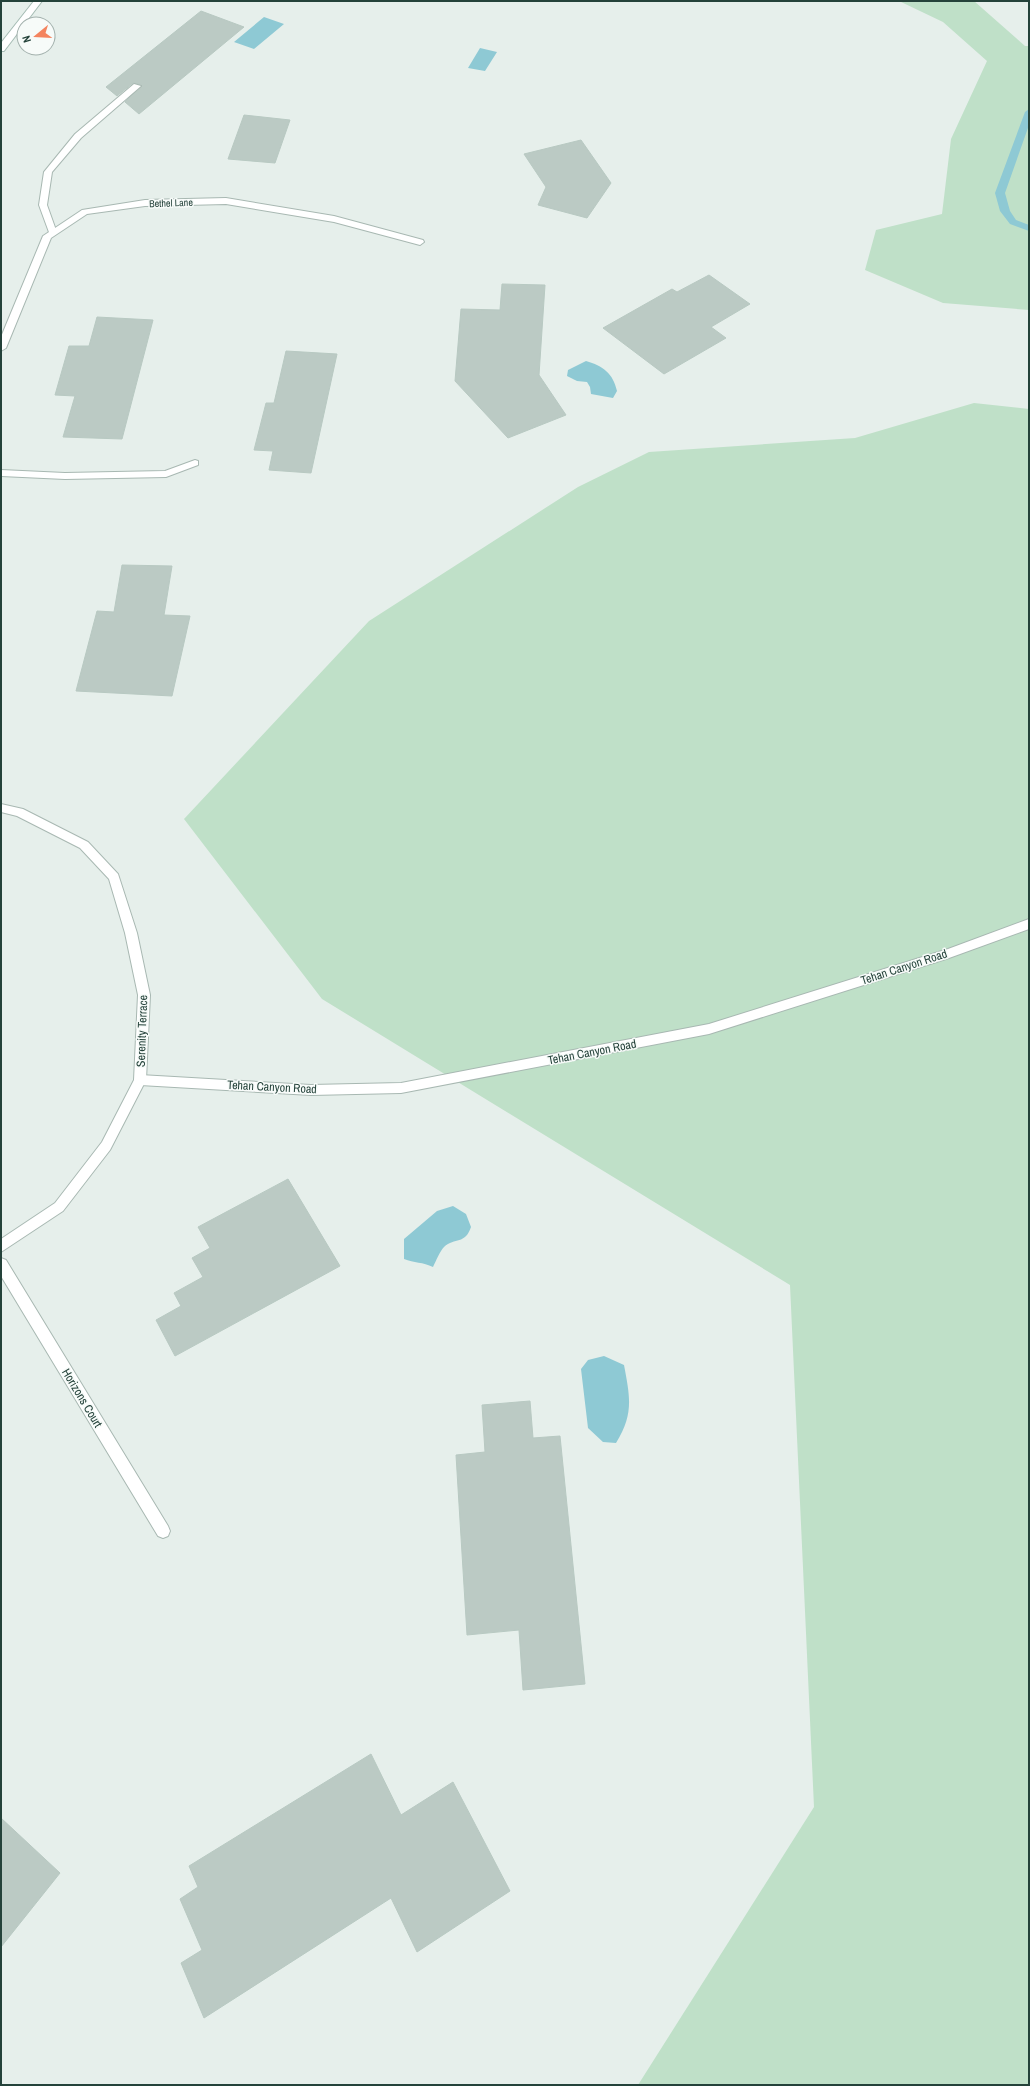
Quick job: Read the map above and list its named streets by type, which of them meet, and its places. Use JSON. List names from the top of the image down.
{
  "streets": {
    "street": [
      "Bethel Lane",
      "Tehan Canyon Road",
      "Serenity Terrace",
      "Horizons Court"
    ]
  },
  "crossings": [
    ["Tehan Canyon Road", "Serenity Terrace"]
  ],
  "north": "left"
}
